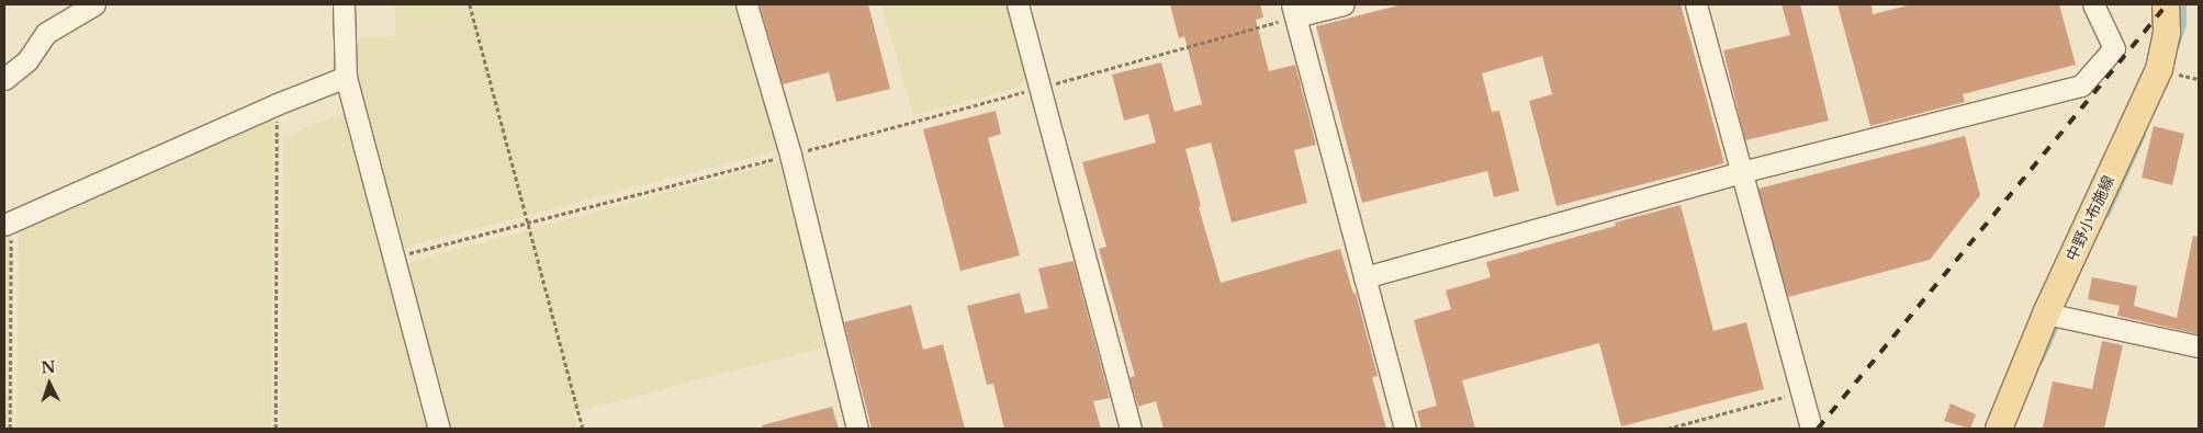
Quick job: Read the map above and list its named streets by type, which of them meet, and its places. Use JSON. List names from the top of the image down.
{
  "streets": {
    "main road": ["中野小布施線"]
  },
  "north": "top"
}
